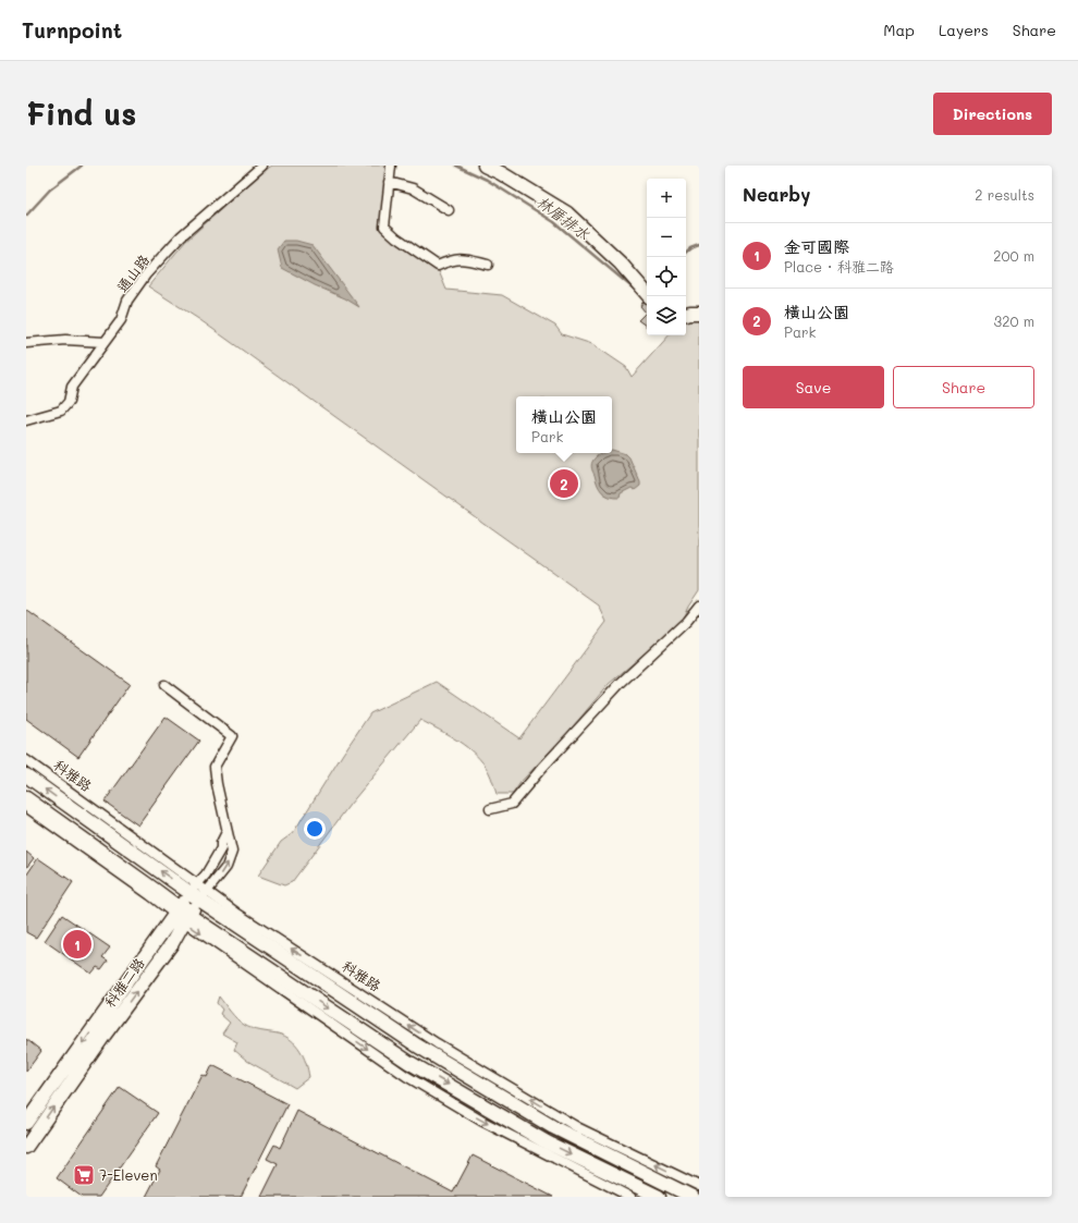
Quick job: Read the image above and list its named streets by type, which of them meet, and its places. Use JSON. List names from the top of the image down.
{
  "streets": {
    "street": ["通山路", "科雅路", "科雅二路"]
  },
  "crossings": [
    ["科雅路", "科雅二路"]
  ],
  "water": ["林厝排水"],
  "places": {
    "supermarket": ["7-Eleven"]
  },
  "page": {
    "header": "Turnpoint",
    "nav": ["Map", "Layers", "Share"],
    "buttons": [
      "Directions",
      ["Save", "Share"]
    ],
    "title": "Find us",
    "heading": ["Nearby", "2 results"],
    "map_buttons": ["+", "−"],
    "list": [
      {
        "mark": "1",
        "name": "金可國際",
        "note": "Place · 科雅二路",
        "value": "200 m"
      },
      {
        "mark": "2",
        "name": "橫山公園",
        "note": "Park",
        "value": "320 m"
      }
    ],
    "popup": ["橫山公園", "Park"],
    "pins": ["2", "1"]
  }
}
